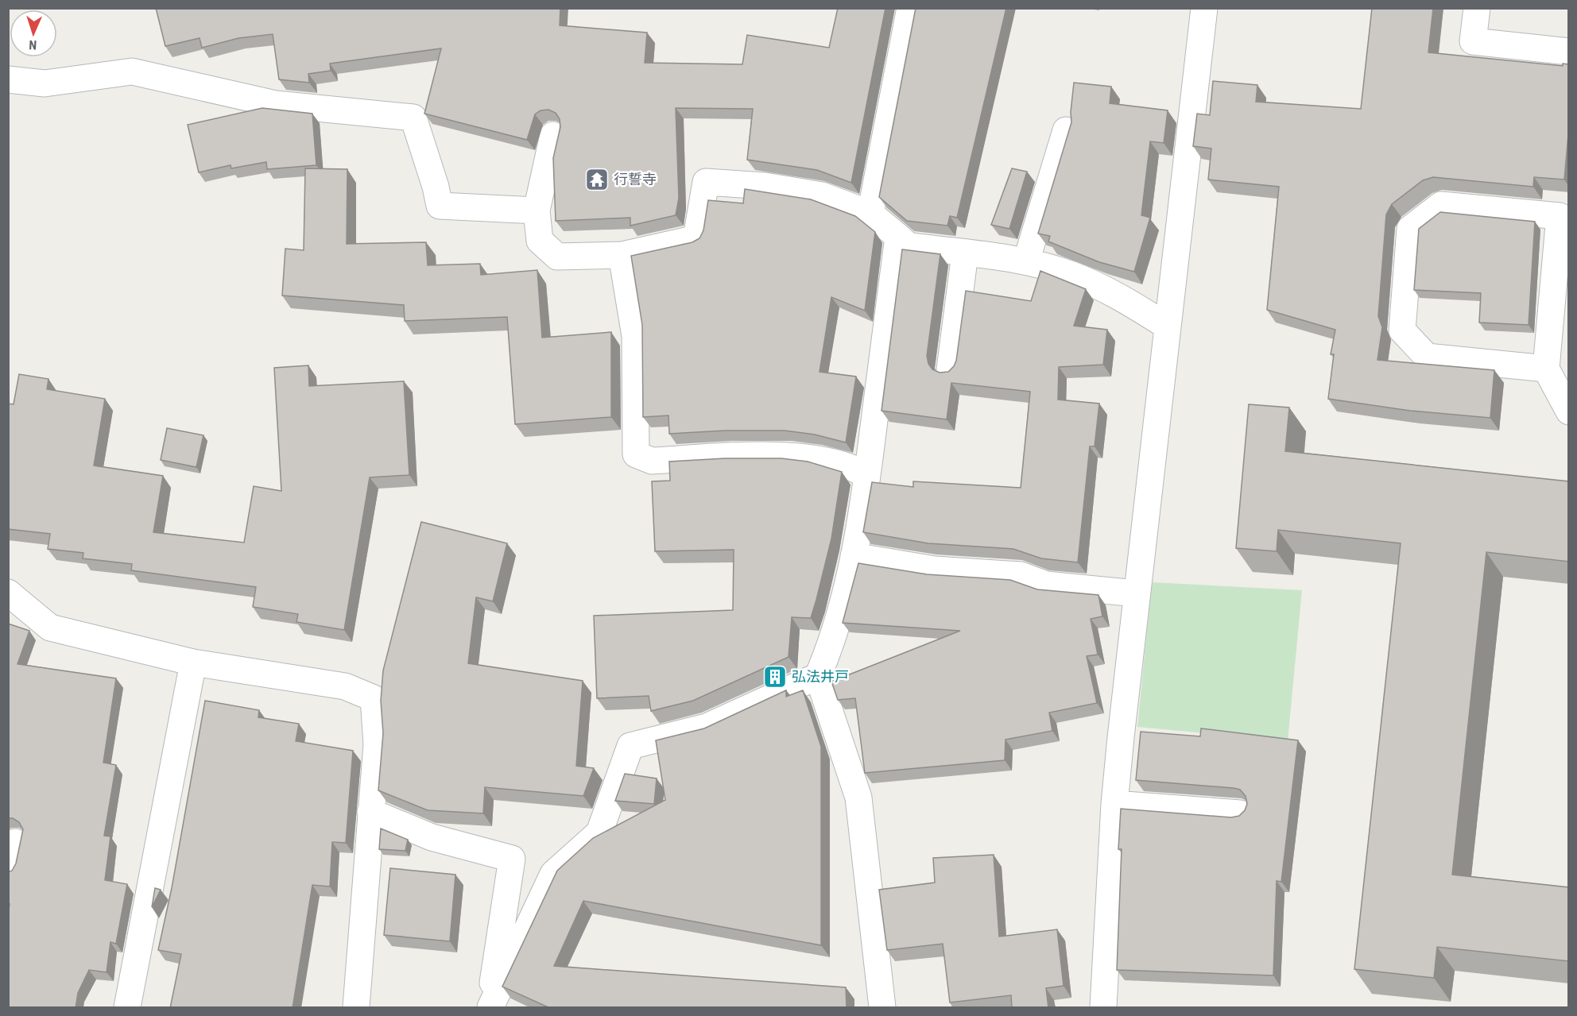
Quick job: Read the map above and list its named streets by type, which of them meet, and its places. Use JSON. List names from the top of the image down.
{
  "places": {
    "temple": ["行誓寺"],
    "building": ["弘法井戸"]
  },
  "north": "bottom"
}
